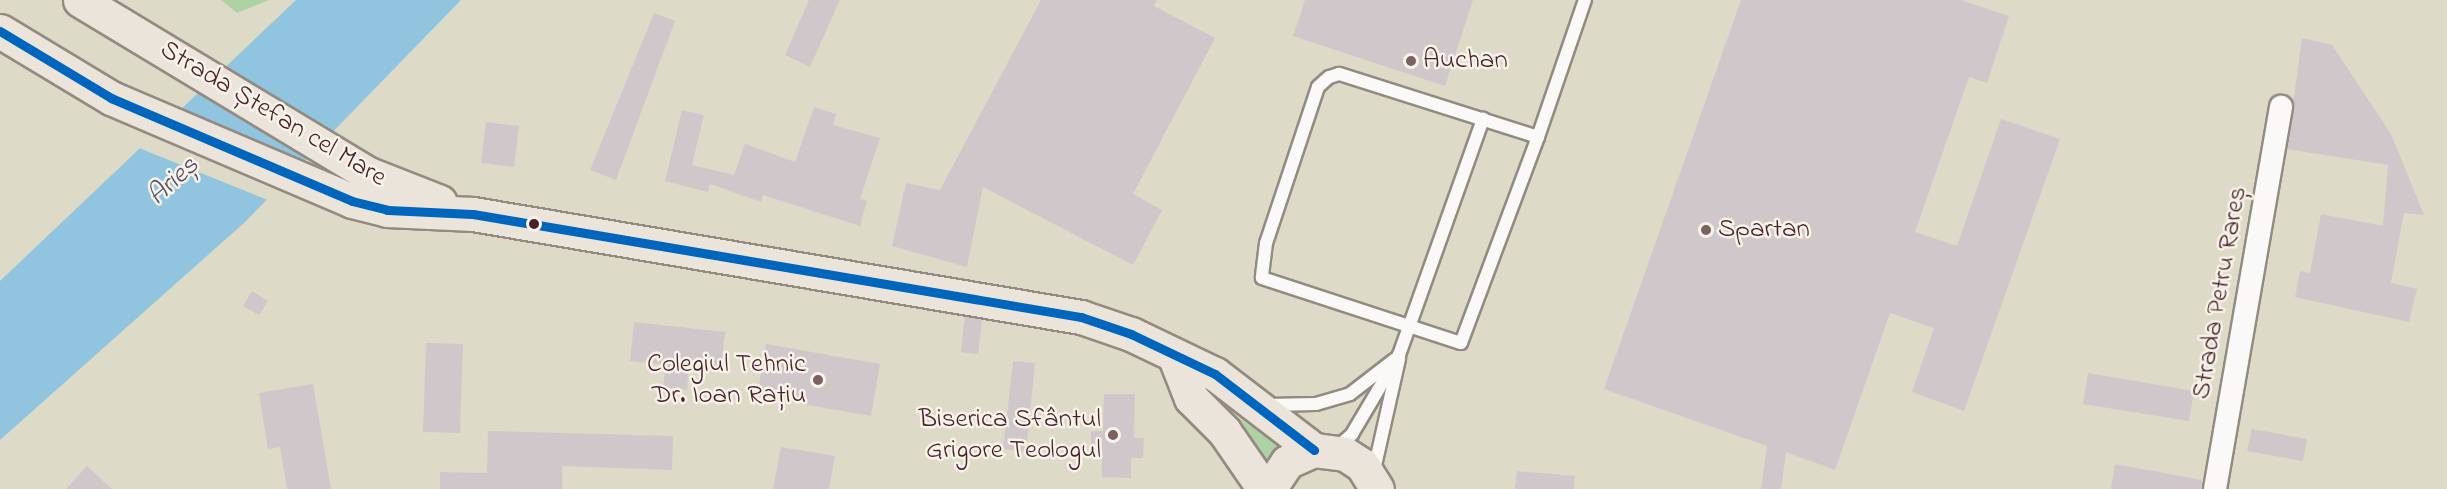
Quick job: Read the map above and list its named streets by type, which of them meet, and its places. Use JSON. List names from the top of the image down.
{
  "streets": {
    "main road": ["Strada Ștefan cel Mare"],
    "street": ["Strada Petru Rareș"]
  },
  "water": ["Arieș"],
  "places": [
    "Auchan",
    "Spartan",
    "Colegiul Tehnic Dr. Ioan Rațiu",
    "Biserica Sfântul Grigore Teologul"
  ]
}
